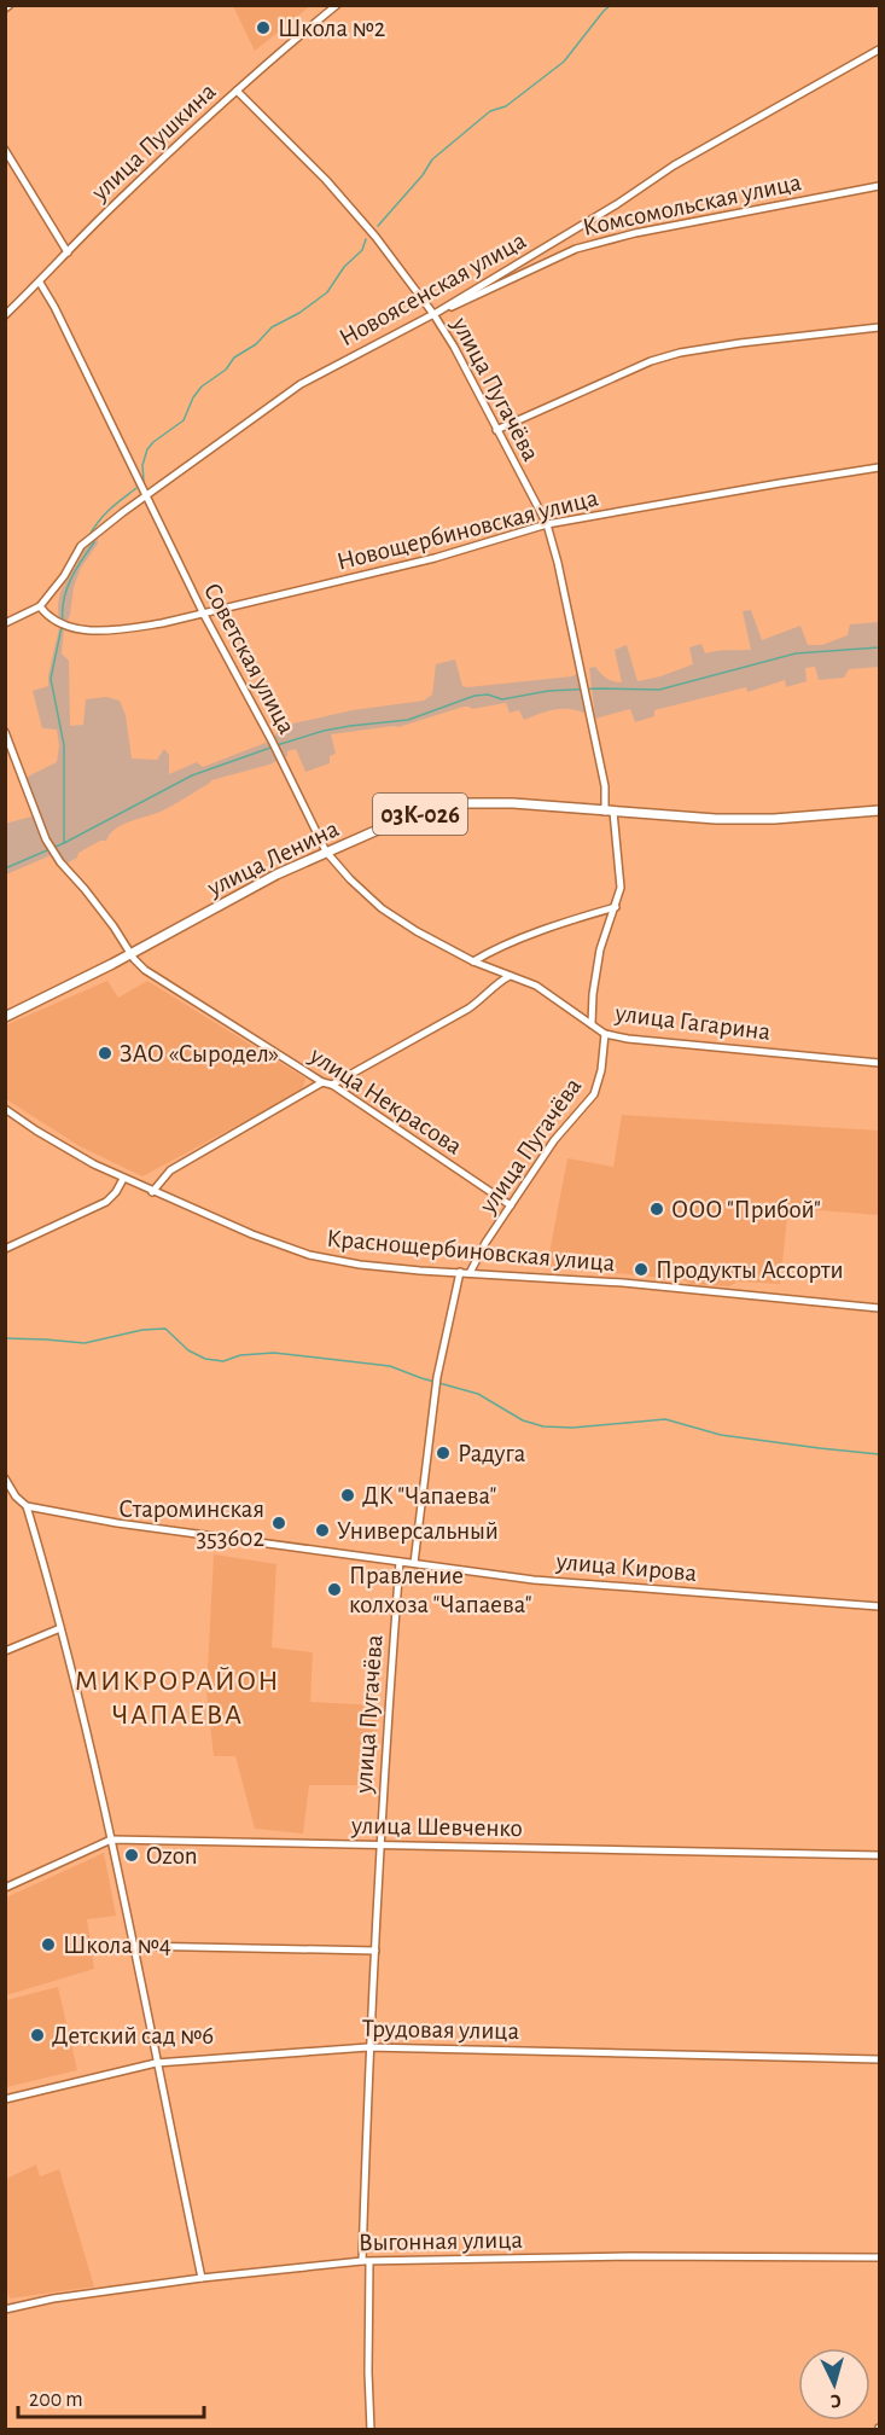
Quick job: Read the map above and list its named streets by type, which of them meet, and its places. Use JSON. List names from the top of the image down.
{
  "streets": {
    "main road": ["03К-026", "улица Ленина"],
    "street": [
      "улица Пушкина",
      "Комсомольская улица",
      "Новоясенская улица",
      "улица Пугачёва",
      "Новощербиновская улица",
      "Советская улица",
      "улица Гагарина",
      "улица Некрасова",
      "Краснощербиновская улица",
      "улица Кирова",
      "улица Шевченко",
      "Трудовая улица",
      "Выгонная улица"
    ]
  },
  "crossings": [
    ["улица Пушкина", "улица Пугачёва"],
    ["улица Пушкина", "Советская улица"],
    ["Комсомольская улица", "Новоясенская улица"],
    ["Комсомольская улица", "улица Пугачёва"],
    ["Новоясенская улица", "улица Пугачёва"],
    ["Новоясенская улица", "Новощербиновская улица"],
    ["Новоясенская улица", "Советская улица"],
    ["улица Пугачёва", "Новощербиновская улица"],
    ["улица Пугачёва", "улица Ленина"],
    ["улица Пугачёва", "улица Гагарина"],
    ["улица Пугачёва", "улица Некрасова"],
    ["улица Пугачёва", "Краснощербиновская улица"],
    ["улица Пугачёва", "улица Кирова"],
    ["улица Пугачёва", "улица Шевченко"],
    ["улица Пугачёва", "Трудовая улица"],
    ["улица Пугачёва", "Выгонная улица"],
    ["Новощербиновская улица", "Советская улица"],
    ["Советская улица", "улица Ленина"],
    ["Советская улица", "улица Гагарина"],
    ["улица Ленина", "улица Некрасова"]
  ],
  "districts": ["МИКРОРАЙОН ЧАПАЕВА"],
  "places": [
    "Школа №2",
    "ЗАО «Сыродел»",
    "ООО \"Прибой\"",
    "Продукты Ассорти",
    "Радуга",
    "ДК \"Чапаева\"",
    "Староминская 353602",
    "Универсальный",
    "Правление колхоза \"Чапаева\"",
    "Ozon",
    "Школа №4",
    "Детский сад №6"
  ],
  "scale_bar": "200 m",
  "north": "bottom"
}
